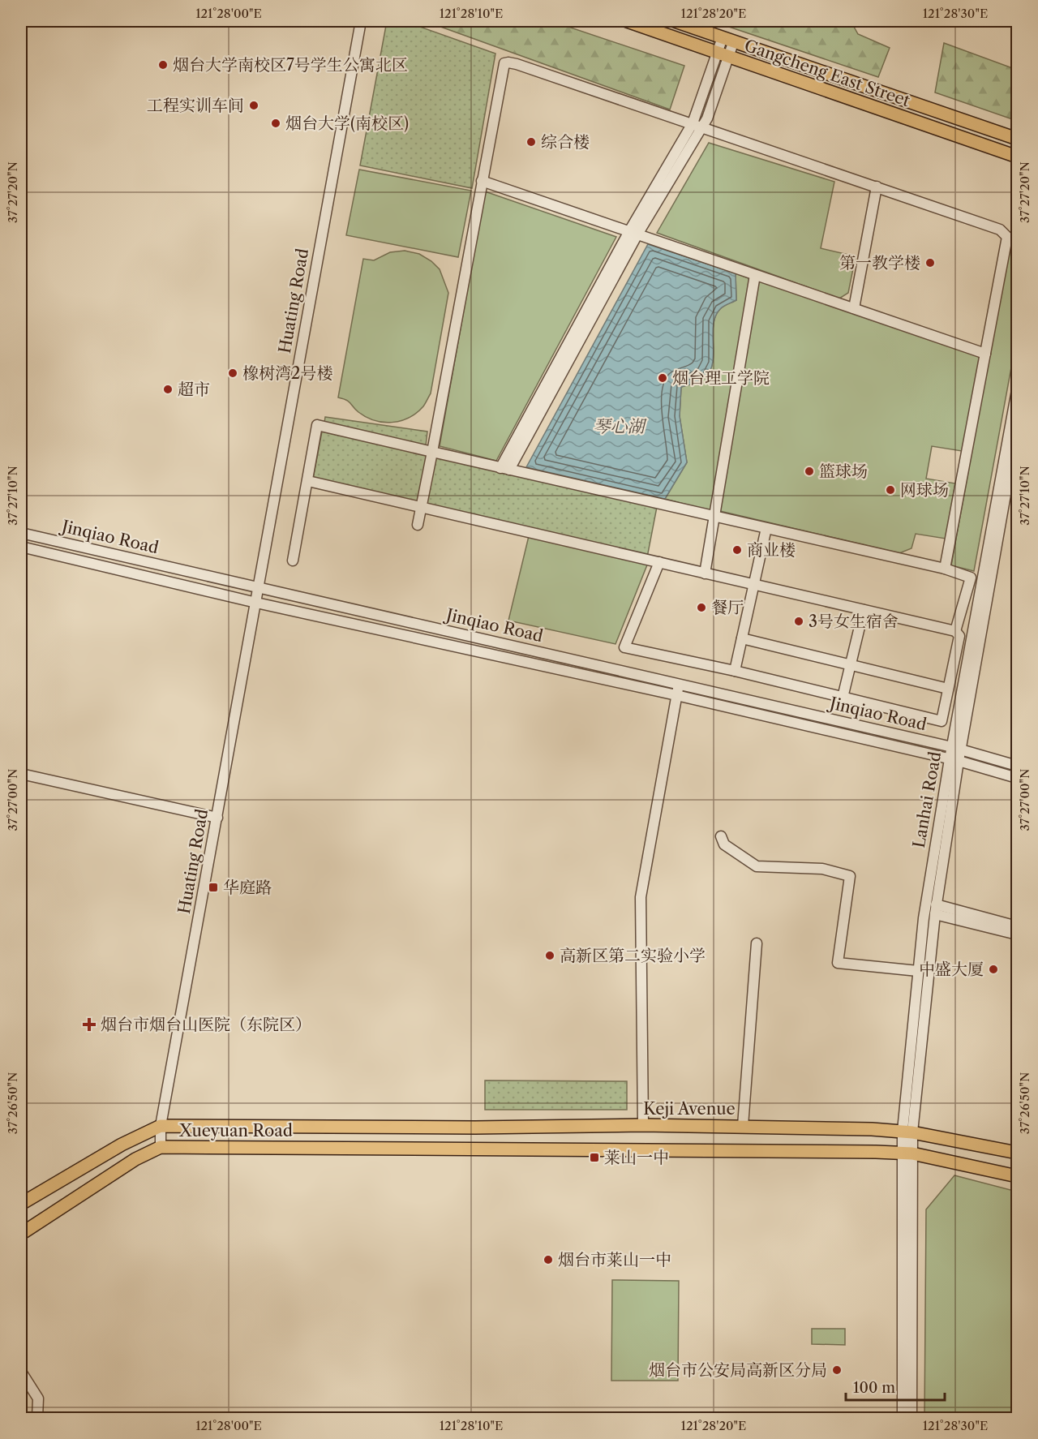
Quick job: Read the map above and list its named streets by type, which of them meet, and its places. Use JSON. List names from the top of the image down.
{
  "streets": {
    "main road": ["Gangcheng East Street", "Keji Avenue", "Xueyuan Road"],
    "street": ["Huating Road", "Jinqiao Road", "Lanhai Road"]
  },
  "crossings": [
    ["Huating Road", "Jinqiao Road"],
    ["Huating Road", "Xueyuan Road"],
    ["Jinqiao Road", "Lanhai Road"],
    ["Lanhai Road", "Keji Avenue"],
    ["Keji Avenue", "Xueyuan Road"]
  ],
  "water": ["琴心湖"],
  "places": {
    "other": [
      "烟台大学南校区7号学生公寓北区",
      "工程实训车间",
      "烟台大学(南校区)",
      "综合楼",
      "第一教学楼",
      "橡树湾2号楼",
      "烟台理工学院",
      "超市",
      "篮球场",
      "网球场",
      "商业楼",
      "餐厅",
      "3号女生宿舍",
      "高新区第二实验小学",
      "中盛大厦",
      "烟台市莱山一中",
      "烟台市公安局高新区分局"
    ],
    "transit": ["华庭路", "莱山一中"],
    "health": ["烟台市烟台山医院（东院区）"]
  },
  "scale_bar": "100 m",
  "coordinates": [
    "121°28'00\"E",
    "121°28'10\"E",
    "121°28'20\"E",
    "121°28'30\"E",
    "37°27'20\"N",
    "37°27'10\"N",
    "37°27'00\"N",
    "37°26'50\"N"
  ]
}
